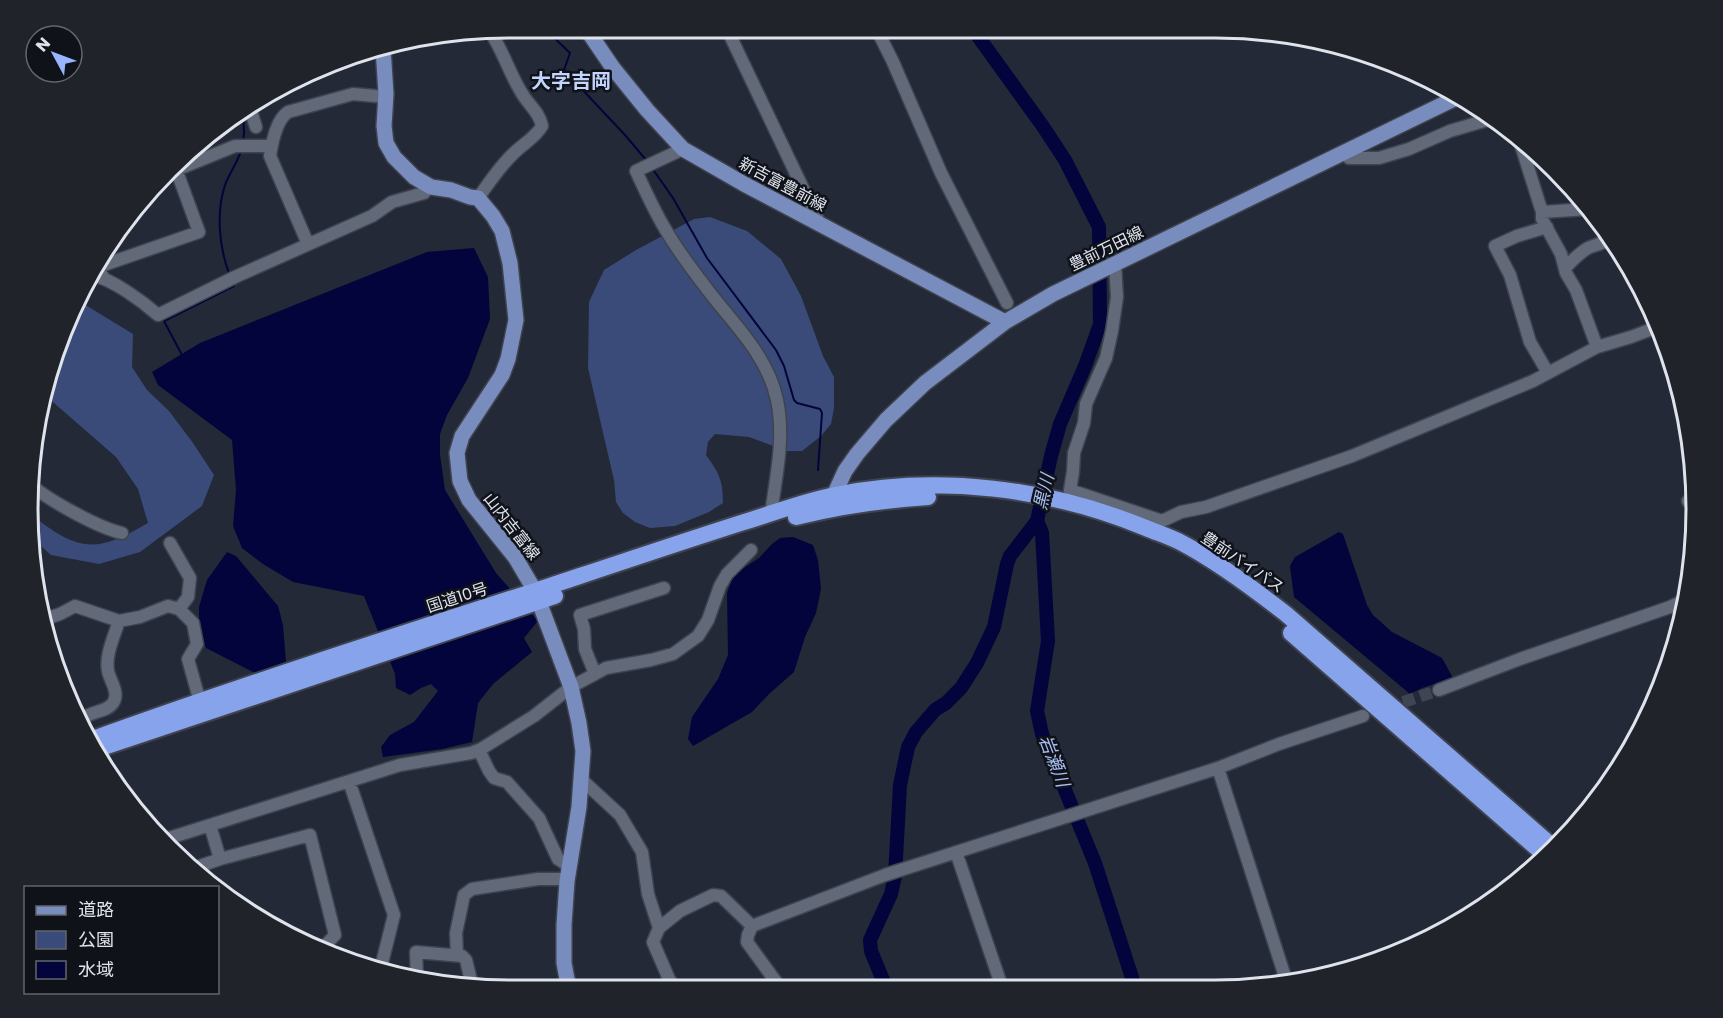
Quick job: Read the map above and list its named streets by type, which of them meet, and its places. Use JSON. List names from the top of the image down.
{
  "streets": {
    "highway": ["豊前バイパス", "国道10号"],
    "main road": ["新吉富豊前線", "豊前万田線", "山内吉富線"]
  },
  "crossings": [
    ["新吉富豊前線", "豊前万田線"],
    ["豊前万田線", "豊前バイパス"],
    ["豊前万田線", "国道10号"],
    ["山内吉富線", "国道10号"],
    ["豊前バイパス", "国道10号"]
  ],
  "districts": ["大字吉岡"],
  "water": ["黒川", "岩瀬川"],
  "legend": ["道路", "公園", "水域"],
  "north": "top left"
}
